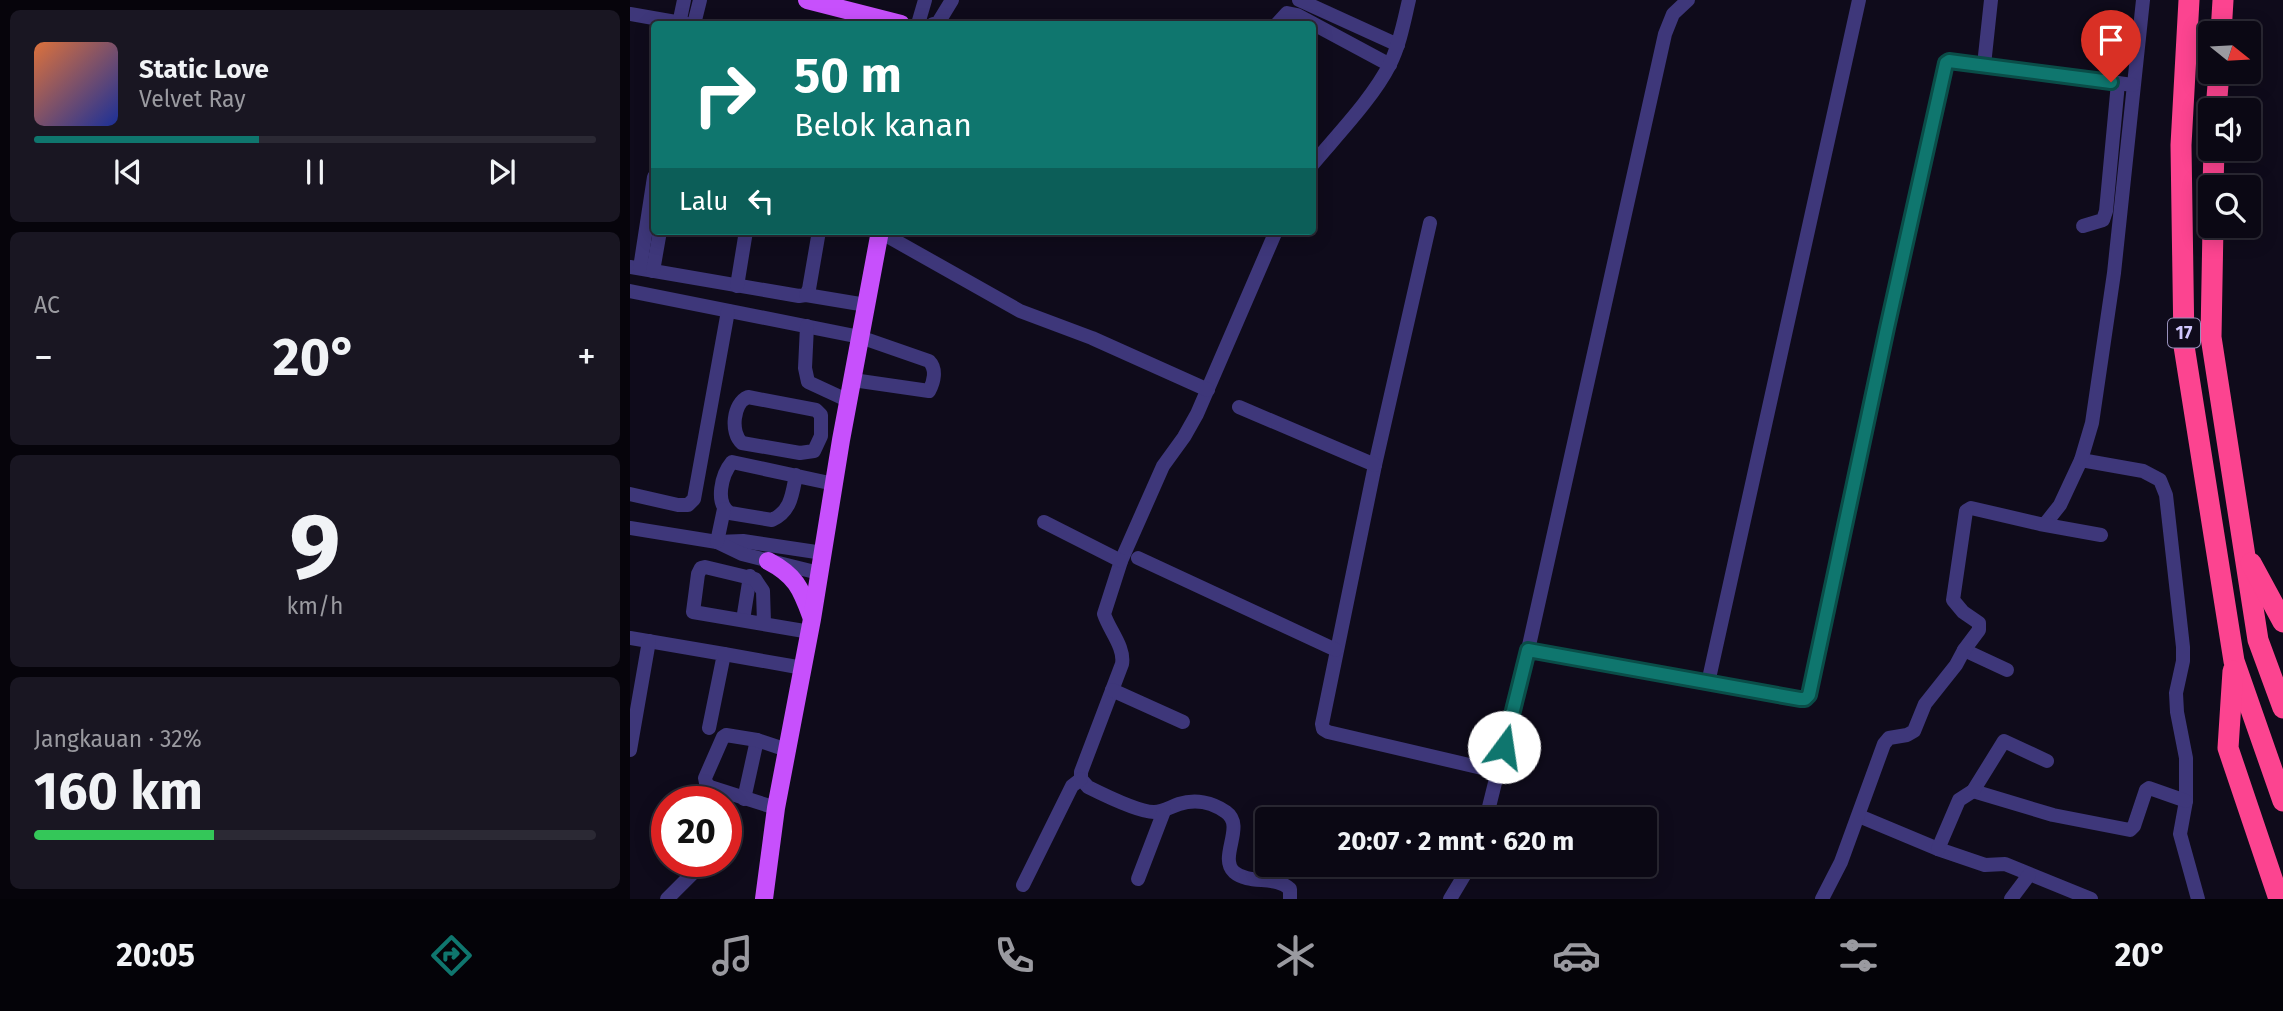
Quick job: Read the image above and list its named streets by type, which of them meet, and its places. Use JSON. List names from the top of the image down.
{
  "streets": {
    "highway": ["17"]
  },
  "north": "right",
  "page": {
    "turn": ["50 m", "Belok kanan"],
    "song": ["Static Love", "Velvet Ray"],
    "then": "Lalu",
    "tile": [
      "AC",
      ["9", "km/h"],
      ["Jangkauan · 32%", "160 km"]
    ],
    "heat": ["−", "20°", "+"],
    "limit": "20",
    "trip": "20:07 · 2 mnt · 620 m",
    "tabs": ["20:05", "20°"]
  }
}
